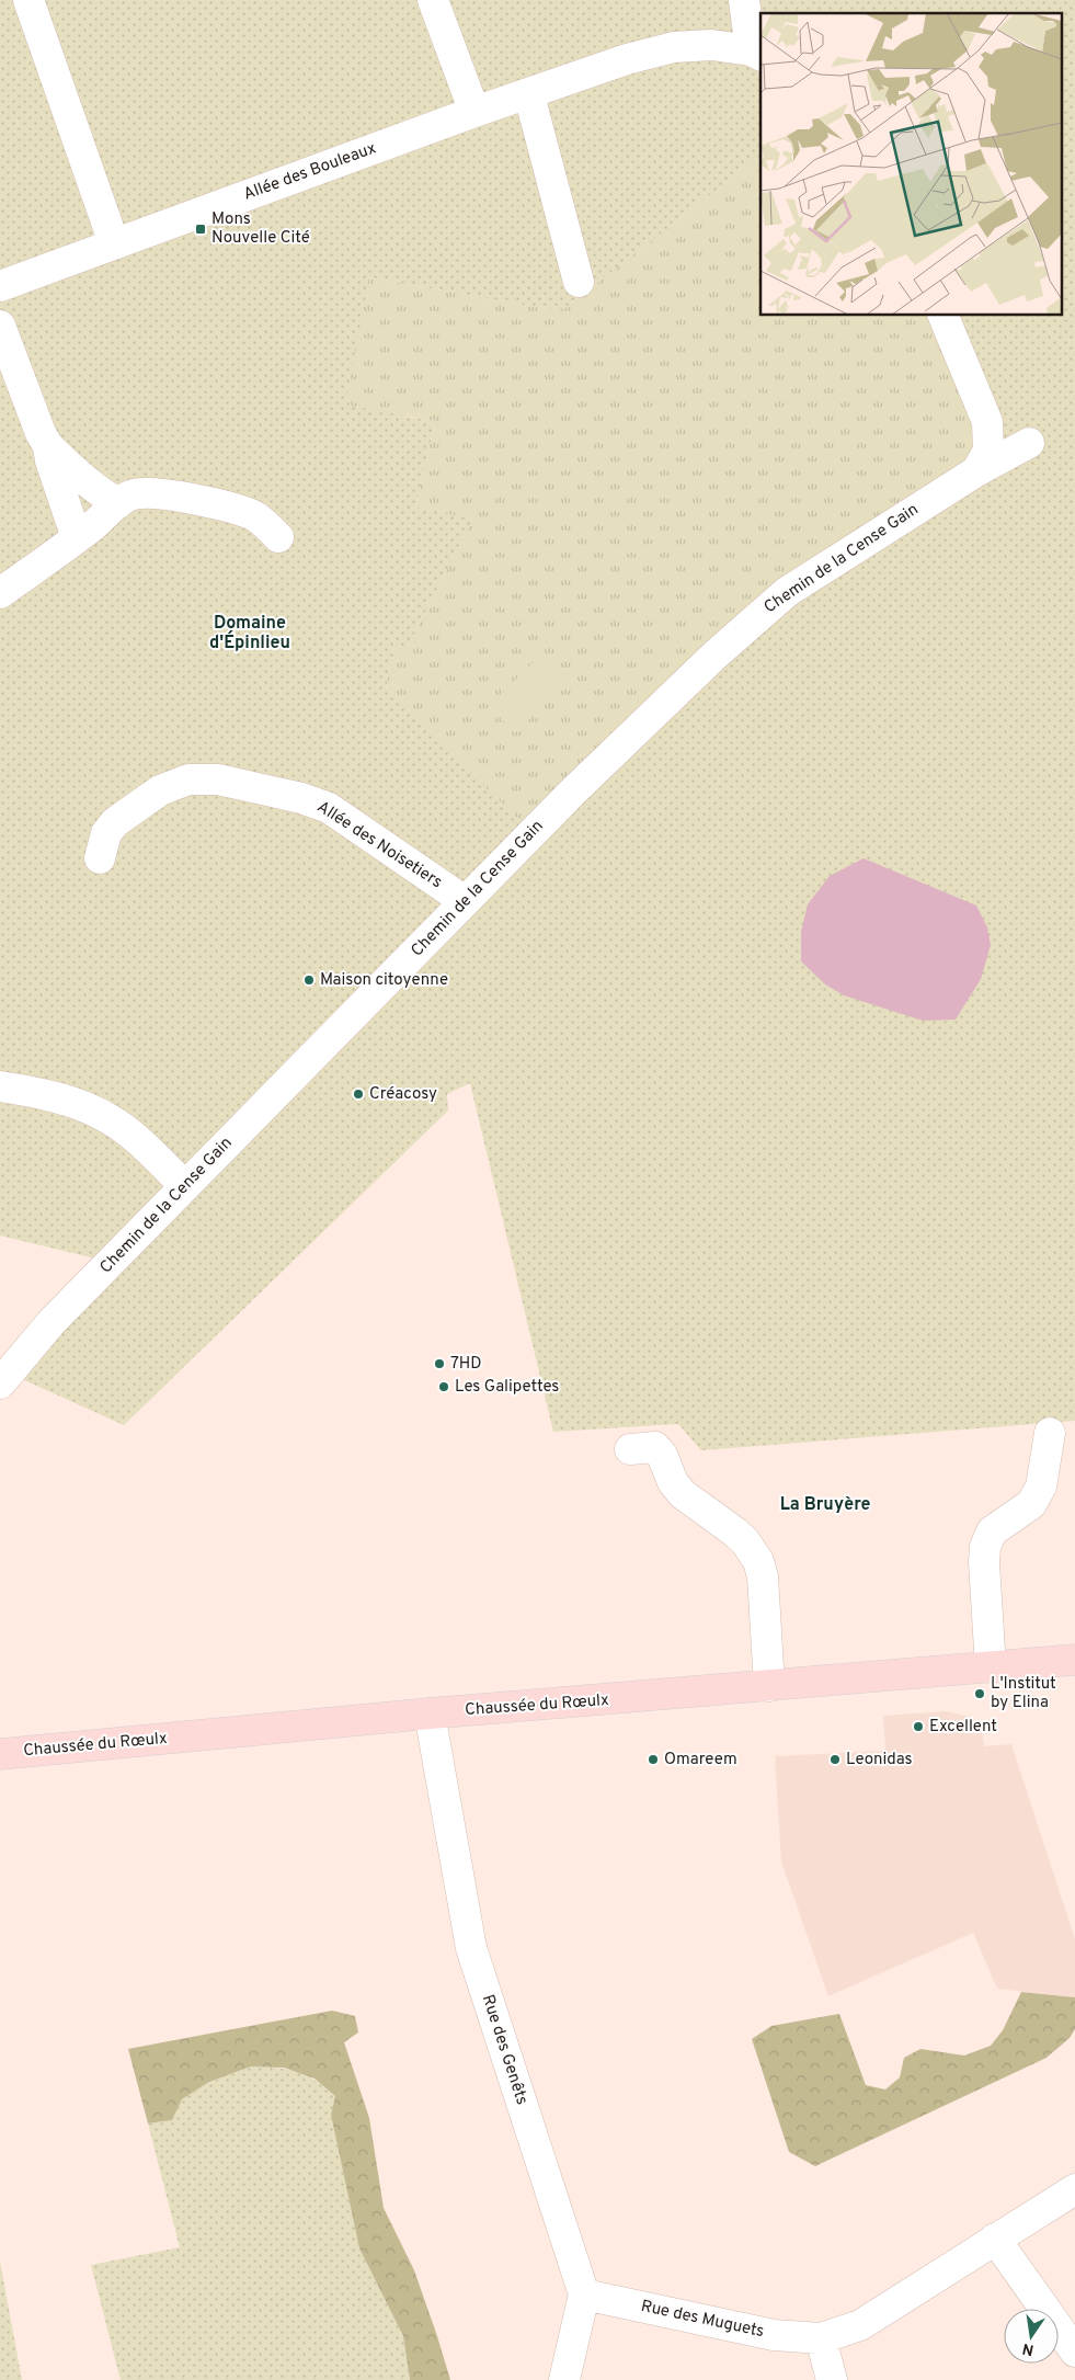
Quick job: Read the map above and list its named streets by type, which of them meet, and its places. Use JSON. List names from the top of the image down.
{
  "streets": {
    "main road": ["Chaussée du Rœulx"],
    "street": [
      "Allée des Bouleaux",
      "Chemin de la Cense Gain",
      "Allée des Noisetiers",
      "Rue des Genêts",
      "Rue des Muguets"
    ]
  },
  "crossings": [
    ["Chemin de la Cense Gain", "Allée des Noisetiers"],
    ["Chaussée du Rœulx", "Rue des Genêts"],
    ["Rue des Genêts", "Rue des Muguets"]
  ],
  "districts": ["Domaine d'Épinlieu", "La Bruyère"],
  "places": {
    "transit": ["Mons Nouvelle Cité"],
    "other": [
      "Maison citoyenne",
      "Créacosy",
      "7HD",
      "Les Galipettes",
      "L'Institut by Elina",
      "Excellent",
      "Omareem",
      "Leonidas"
    ]
  },
  "north": "bottom"
}
